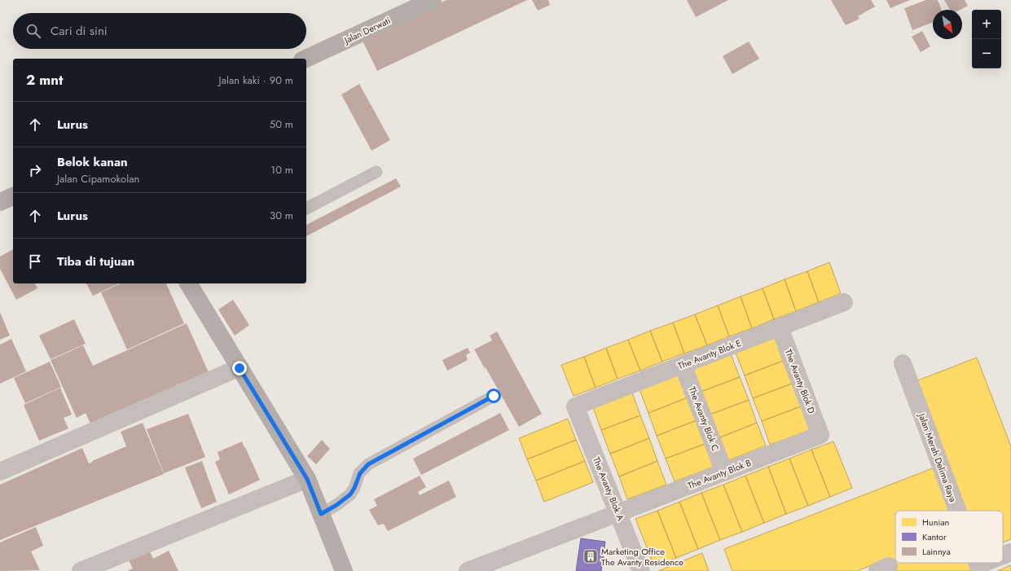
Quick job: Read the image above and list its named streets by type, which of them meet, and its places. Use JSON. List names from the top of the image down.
{
  "streets": {
    "main road": ["Jalan Derwati"],
    "street": [
      "The Avanty Blok E",
      "The Avanty Blok D",
      "The Avanty Blok C",
      "Jalan Merah Delima Raya",
      "The Avanty Blok B",
      "The Avanty Blok A"
    ]
  },
  "crossings": [
    ["The Avanty Blok E", "The Avanty Blok D"],
    ["The Avanty Blok E", "The Avanty Blok C"],
    ["The Avanty Blok E", "The Avanty Blok A"],
    ["The Avanty Blok D", "The Avanty Blok B"],
    ["The Avanty Blok C", "The Avanty Blok B"],
    ["The Avanty Blok B", "The Avanty Blok A"]
  ],
  "places": {
    "building": ["Marketing Office The Avanty Residence"]
  },
  "legend": ["Hunian", "Kantor", "Lainnya"],
  "north": "bottom right",
  "page": {
    "map_buttons": ["+", "−"],
    "search": "Cari di sini",
    "heading": ["2 mnt", "Jalan kaki · 90 m"],
    "list": [
      ["Lurus", "50 m"],
      ["Belok kanan", "Jalan Cipamokolan", "10 m"],
      ["Lurus", "30 m"],
      "Tiba di tujuan"
    ]
  }
}
